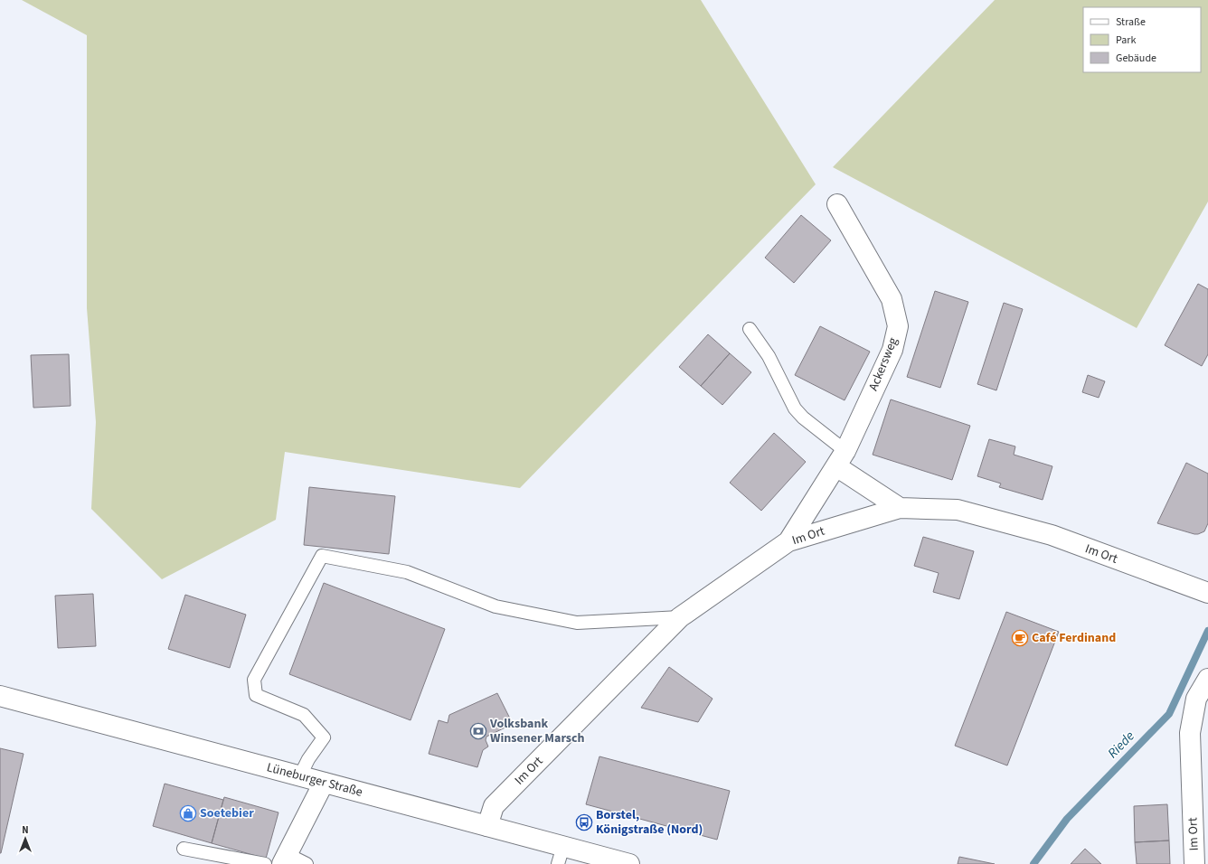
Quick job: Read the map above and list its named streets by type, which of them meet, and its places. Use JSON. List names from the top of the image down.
{
  "streets": {
    "street": ["Ackersweg", "Im Ort", "Lüneburger Straße"]
  },
  "crossings": [
    ["Ackersweg", "Im Ort"],
    ["Im Ort", "Lüneburger Straße"]
  ],
  "water": ["Riede"],
  "places": {
    "cafe": ["Café Ferdinand"],
    "bank": ["Volksbank Winsener Marsch"],
    "shop": ["Soetebier"],
    "bus stop": ["Borstel, Königstraße (Nord)"]
  },
  "legend": ["Straße", "Park", "Gebäude"],
  "north": "top"
}
